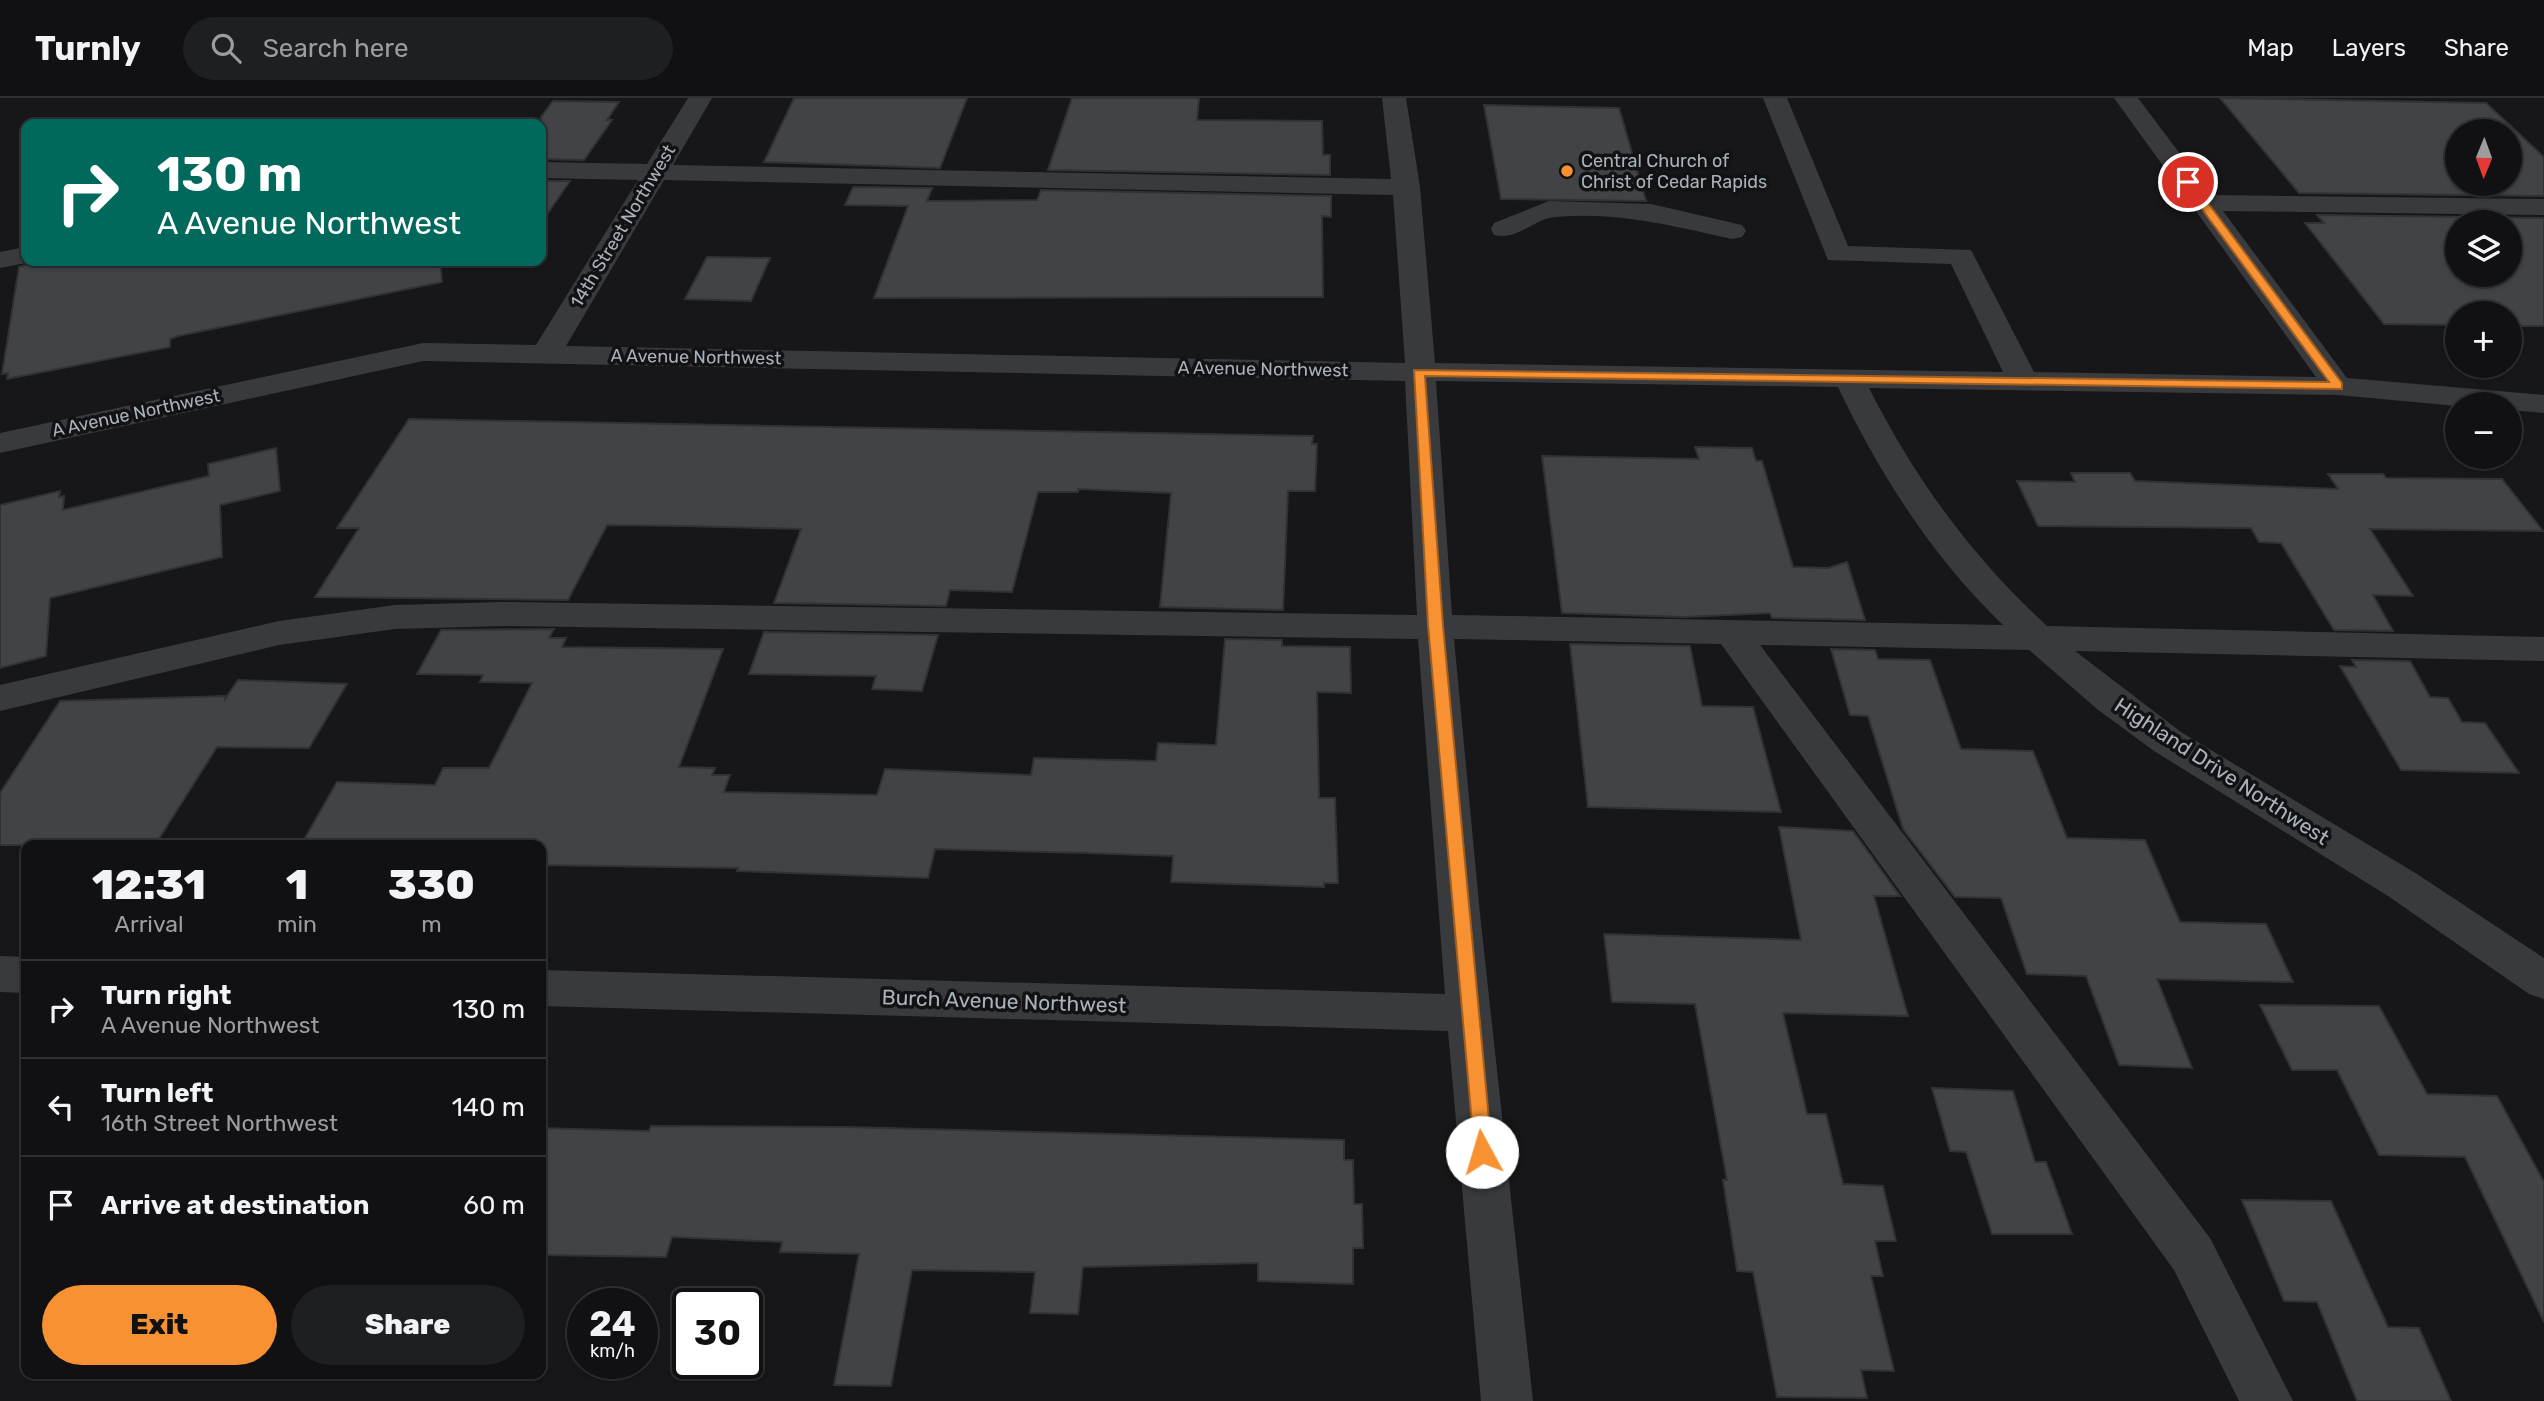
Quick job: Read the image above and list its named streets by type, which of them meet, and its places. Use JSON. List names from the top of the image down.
{
  "streets": {
    "street": [
      "14th Street Northwest",
      "A Avenue Northwest",
      "Highland Drive Northwest",
      "Burch Avenue Northwest"
    ]
  },
  "crossings": [
    ["14th Street Northwest", "A Avenue Northwest"],
    ["A Avenue Northwest", "Highland Drive Northwest"]
  ],
  "places": ["Central Church of Christ of Cedar Rapids"],
  "north": "bottom",
  "page": {
    "header": "Turnly",
    "search": "Search here",
    "nav": ["Map", "Layers", "Share"],
    "map_buttons": ["+", "−"],
    "turn": ["130 m", "A Avenue Northwest"],
    "eta": [
      "12:31",
      "Arrival",
      "1",
      "min",
      "330",
      "m"
    ],
    "list": [
      {
        "name": "Turn right",
        "note": "A Avenue Northwest",
        "value": "130 m"
      },
      {
        "name": "Turn left",
        "note": "16th Street Northwest",
        "value": "140 m"
      },
      {
        "name": "Arrive at destination",
        "value": "60 m"
      }
    ],
    "buttons": ["Exit", "Share"],
    "speed": "24 km/h",
    "limit": "30"
  }
}
